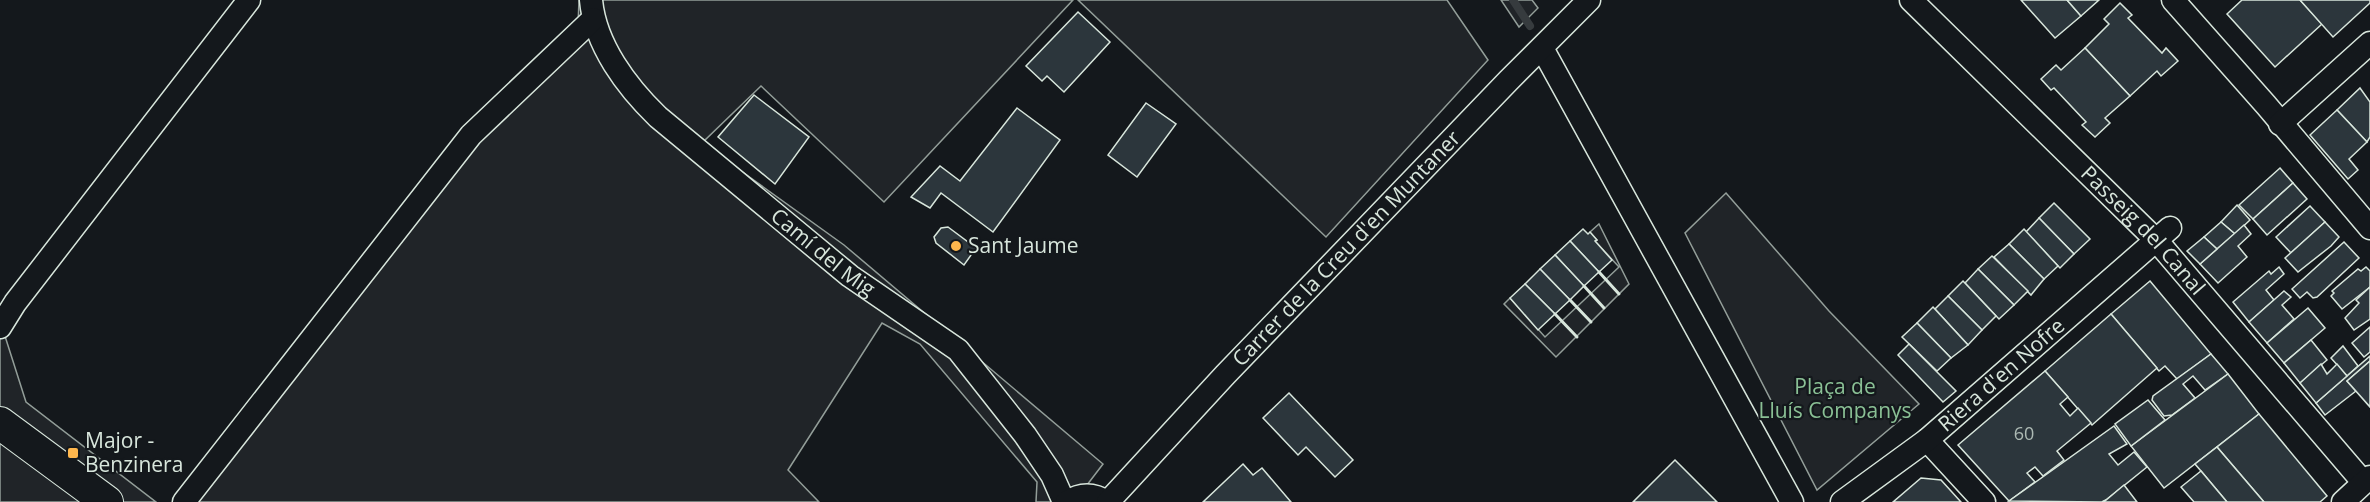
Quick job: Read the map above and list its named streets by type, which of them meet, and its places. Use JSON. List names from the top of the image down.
{
  "streets": {
    "street": [
      "Passeig del Canal",
      "Carrer de la Creu d'en Muntaner",
      "Camí del Mig",
      "Riera d'en Nofre"
    ]
  },
  "crossings": [
    ["Passeig del Canal", "Riera d'en Nofre"]
  ],
  "parks": ["Plaça de Lluís Companys"],
  "places": {
    "other": ["Sant Jaume"],
    "transit": ["Major - Benzinera"]
  },
  "house_numbers": ["60"]
}
